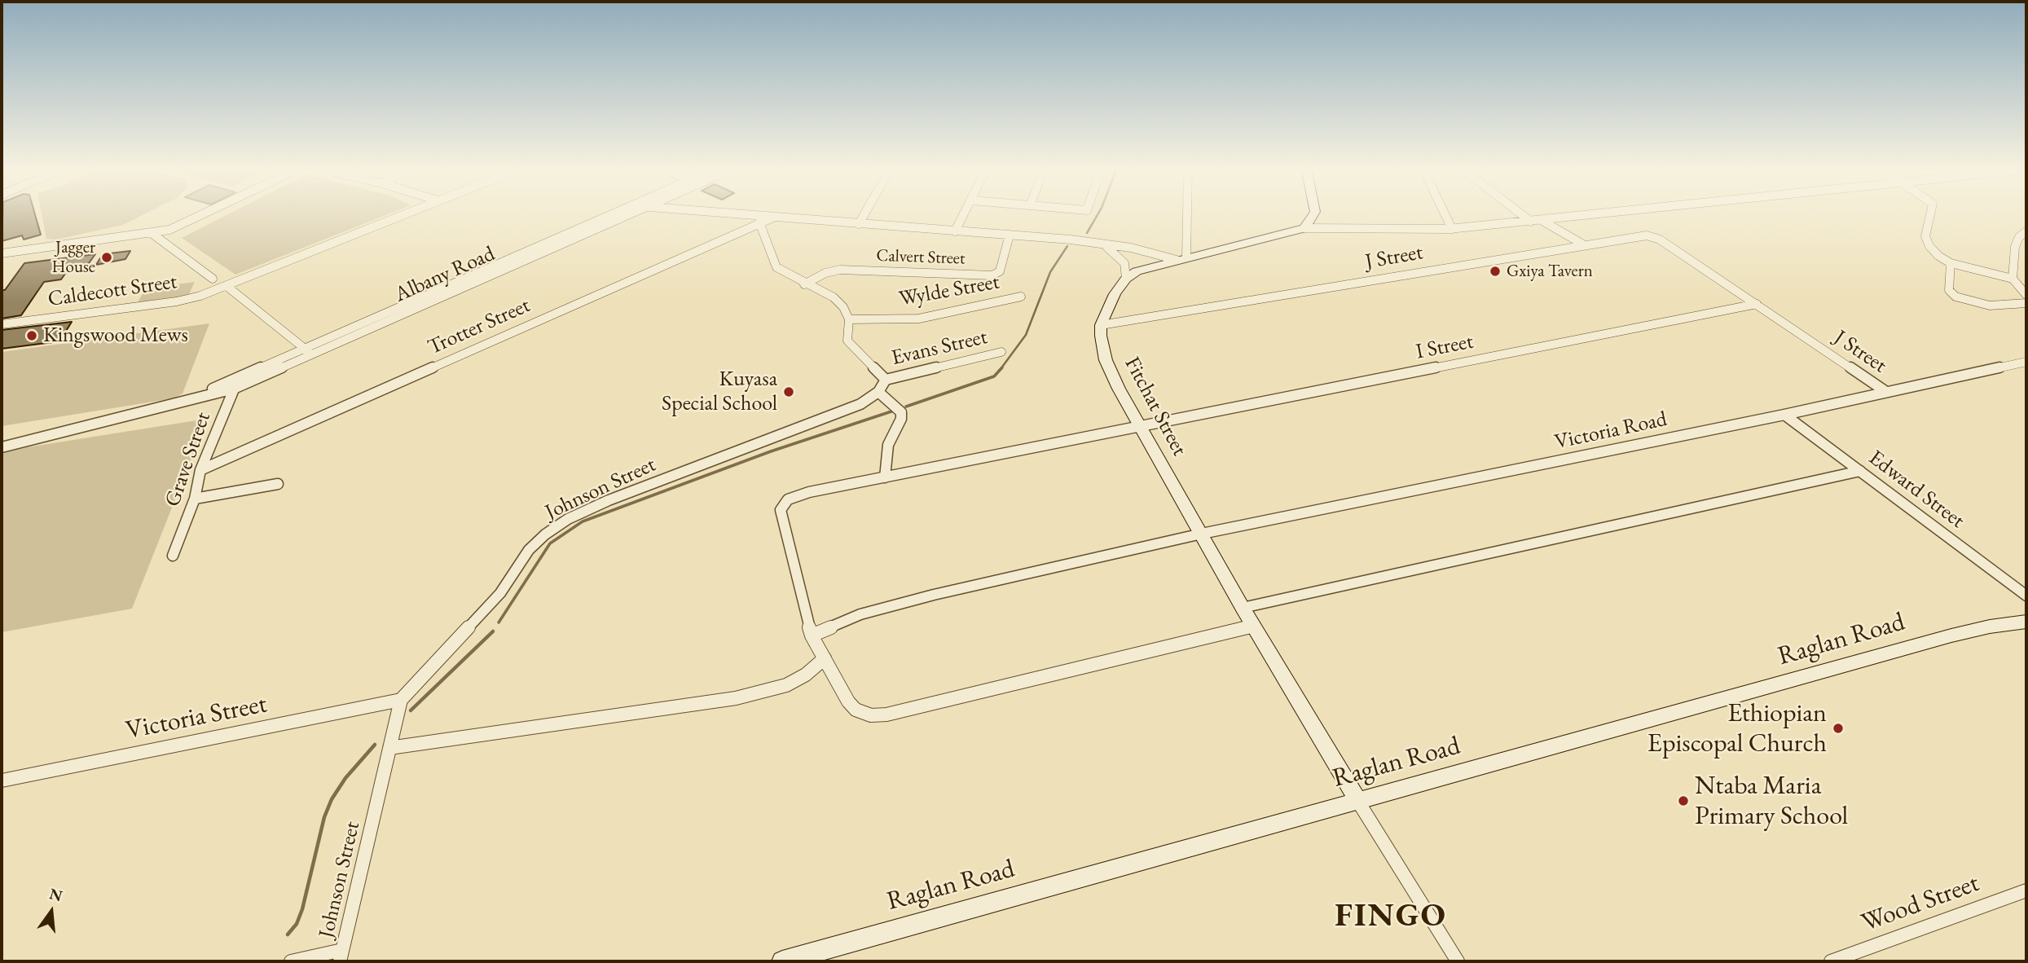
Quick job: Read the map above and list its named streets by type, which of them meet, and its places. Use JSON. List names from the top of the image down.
{
  "streets": {
    "street": [
      "Calvert Street",
      "J Street",
      "Albany Road",
      "Caldecott Street",
      "Wylde Street",
      "Trotter Street",
      "I Street",
      "Evans Street",
      "Fitchat Street",
      "Victoria Road",
      "Grave Street",
      "Johnson Street",
      "Edward Street",
      "Raglan Road",
      "Victoria Street",
      "Wood Street"
    ]
  },
  "crossings": [
    ["J Street", "I Street"],
    ["J Street", "Fitchat Street"],
    ["J Street", "Victoria Road"],
    ["Albany Road", "Grave Street"],
    ["Trotter Street", "Grave Street"],
    ["I Street", "Fitchat Street"],
    ["I Street", "Victoria Road"],
    ["Evans Street", "Johnson Street"],
    ["Fitchat Street", "Victoria Road"],
    ["Fitchat Street", "Raglan Road"],
    ["Victoria Road", "Edward Street"],
    ["Johnson Street", "Victoria Street"]
  ],
  "districts": ["FINGO"],
  "places": [
    "Jagger House",
    "Gxiya Tavern",
    "Kingswood Mews",
    "Kuyasa Special School",
    "Ethiopian Episcopal Church",
    "Ntaba Maria Primary School"
  ],
  "north": "top"
}
